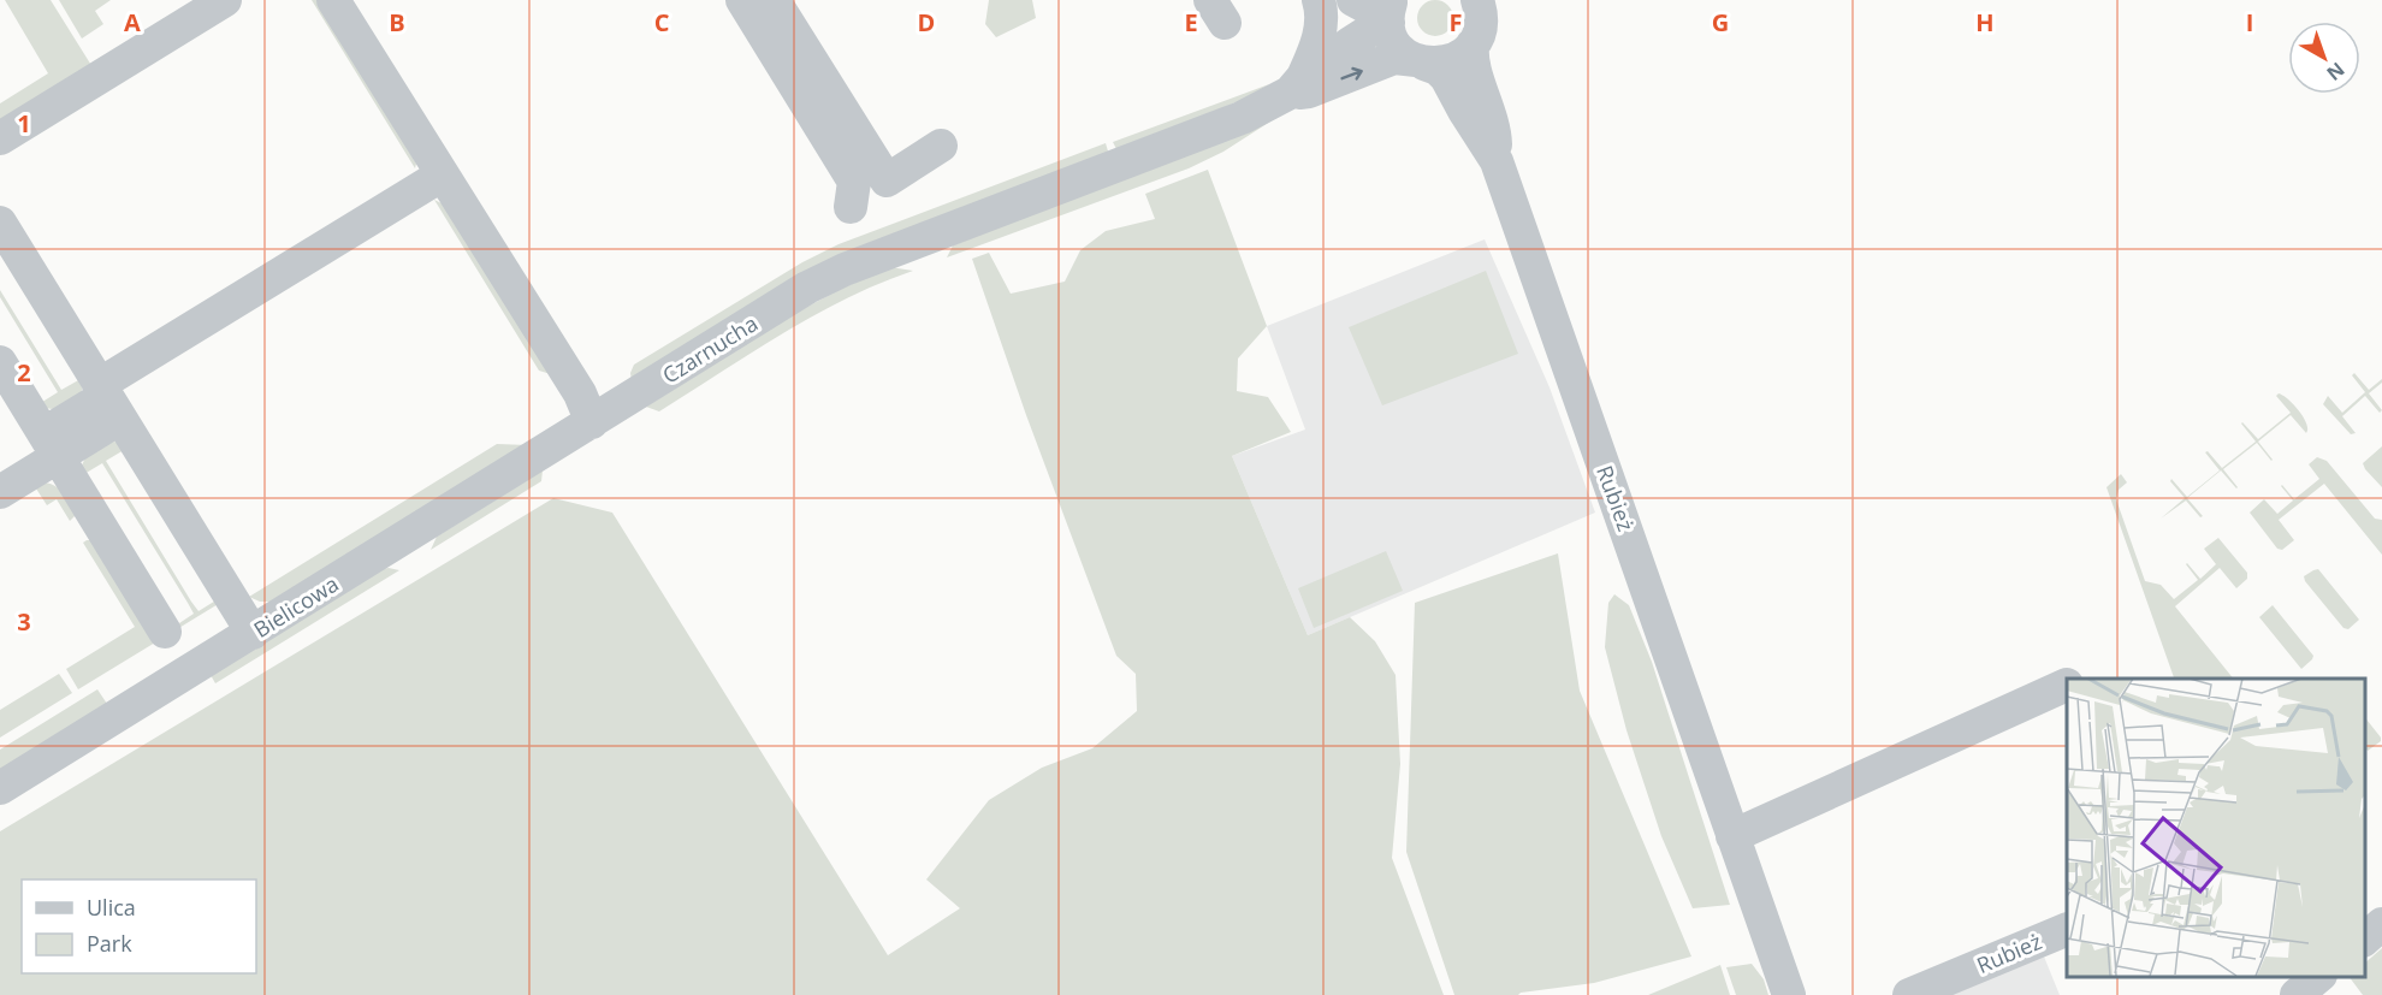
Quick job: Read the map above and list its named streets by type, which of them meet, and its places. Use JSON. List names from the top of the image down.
{
  "streets": {
    "street": ["Czarnucha", "Rubież", "Bielicowa"]
  },
  "crossings": [
    ["Czarnucha", "Rubież"],
    ["Czarnucha", "Bielicowa"]
  ],
  "legend": ["Ulica", "Park"],
  "north": "bottom right",
  "grid": {
    "columns": [
      "A",
      "B",
      "C",
      "D",
      "E",
      "F",
      "G",
      "H",
      "I"
    ],
    "rows": ["1", "2", "3"]
  }
}
